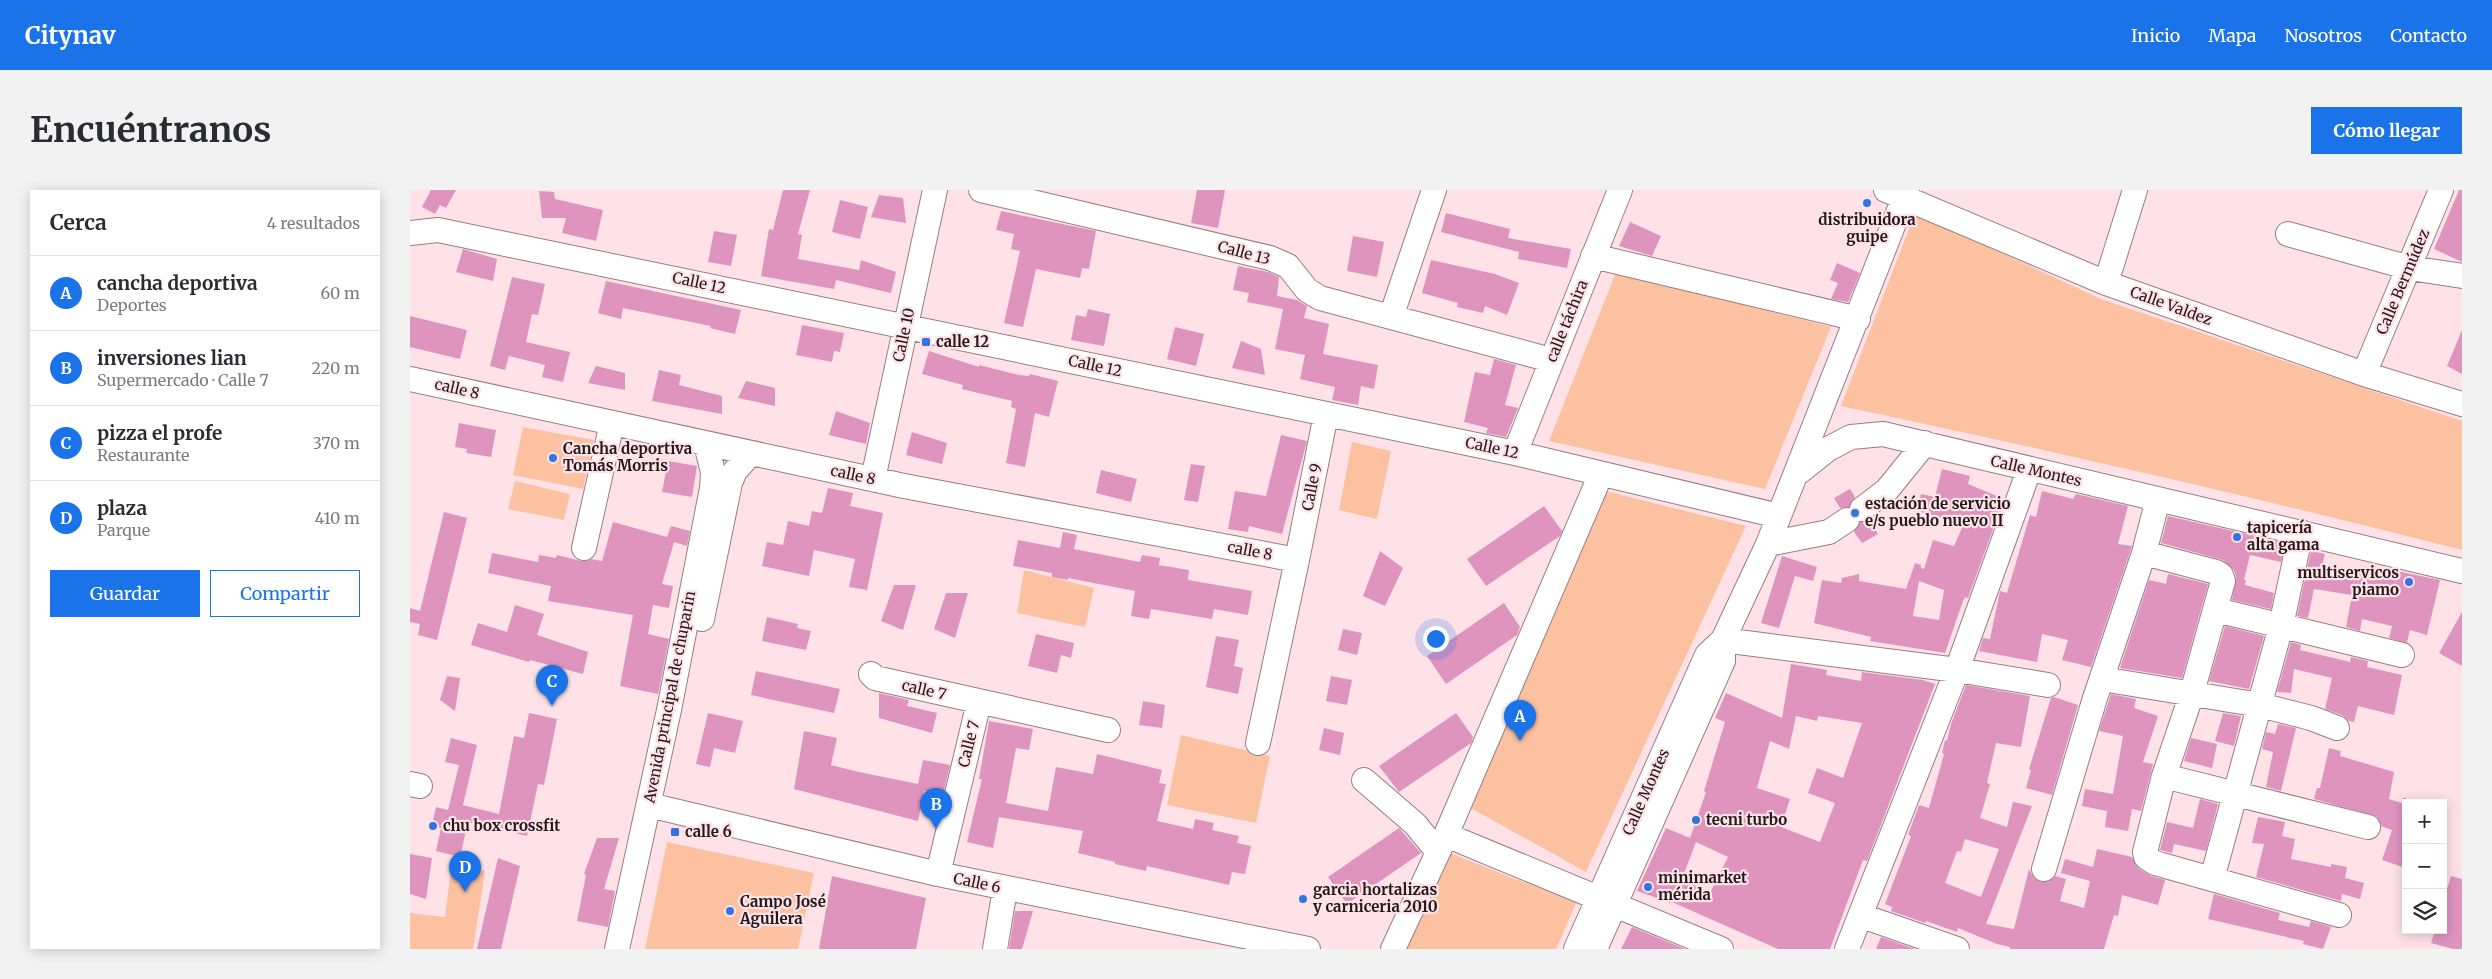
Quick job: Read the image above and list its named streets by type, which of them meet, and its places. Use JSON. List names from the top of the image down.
{
  "streets": {
    "street": [
      "Calle 13",
      "Calle Bermúdez",
      "Calle 12",
      "Calle Valdez",
      "calle táchira",
      "Calle 10",
      "calle 8",
      "Calle Montes",
      "Calle 9",
      "calle 7",
      "Avenida principal de chuparin",
      "Calle 7",
      "Calle 6"
    ]
  },
  "crossings": [
    ["Calle 13", "calle táchira"],
    ["Calle Bermúdez", "Calle Valdez"],
    ["Calle 12", "calle táchira"],
    ["Calle 12", "Calle 10"],
    ["Calle 12", "Calle Montes"],
    ["Calle 12", "Calle 9"],
    ["Calle 10", "calle 8"],
    ["calle 8", "Calle 9"],
    ["calle 8", "Avenida principal de chuparin"],
    ["calle 7", "Calle 7"],
    ["Avenida principal de chuparin", "Calle 6"],
    ["Calle 7", "Calle 6"]
  ],
  "places": {
    "other": [
      "distribuidora guipe",
      "Cancha deportiva Tomás Morris",
      "estación de servicio e/s pueblo nuevo II",
      "tapicería alta gama",
      "multiservicos piamo",
      "tecni turbo",
      "chu box crossfit",
      "minimarket mérida",
      "garcia hortalizas y carniceria 2010",
      "Campo José Aguilera"
    ],
    "transit": ["calle 12", "calle 6"]
  },
  "page": {
    "header": "Citynav",
    "nav": [
      "Inicio",
      "Mapa",
      "Nosotros",
      "Contacto"
    ],
    "buttons": [
      "Cómo llegar",
      ["Guardar", "Compartir"]
    ],
    "title": "Encuéntranos",
    "heading": ["Cerca", "4 resultados"],
    "list": [
      {
        "mark": "A",
        "name": "cancha deportiva",
        "note": "Deportes",
        "value": "60 m"
      },
      {
        "mark": "B",
        "name": "inversiones lian",
        "note": "Supermercado · Calle 7",
        "value": "220 m"
      },
      {
        "mark": "C",
        "name": "pizza el profe",
        "note": "Restaurante",
        "value": "370 m"
      },
      {
        "mark": "D",
        "name": "plaza",
        "note": "Parque",
        "value": "410 m"
      }
    ],
    "pins": [
      "C",
      "A",
      "B",
      "D"
    ],
    "map_buttons": ["+", "−"]
  }
}
